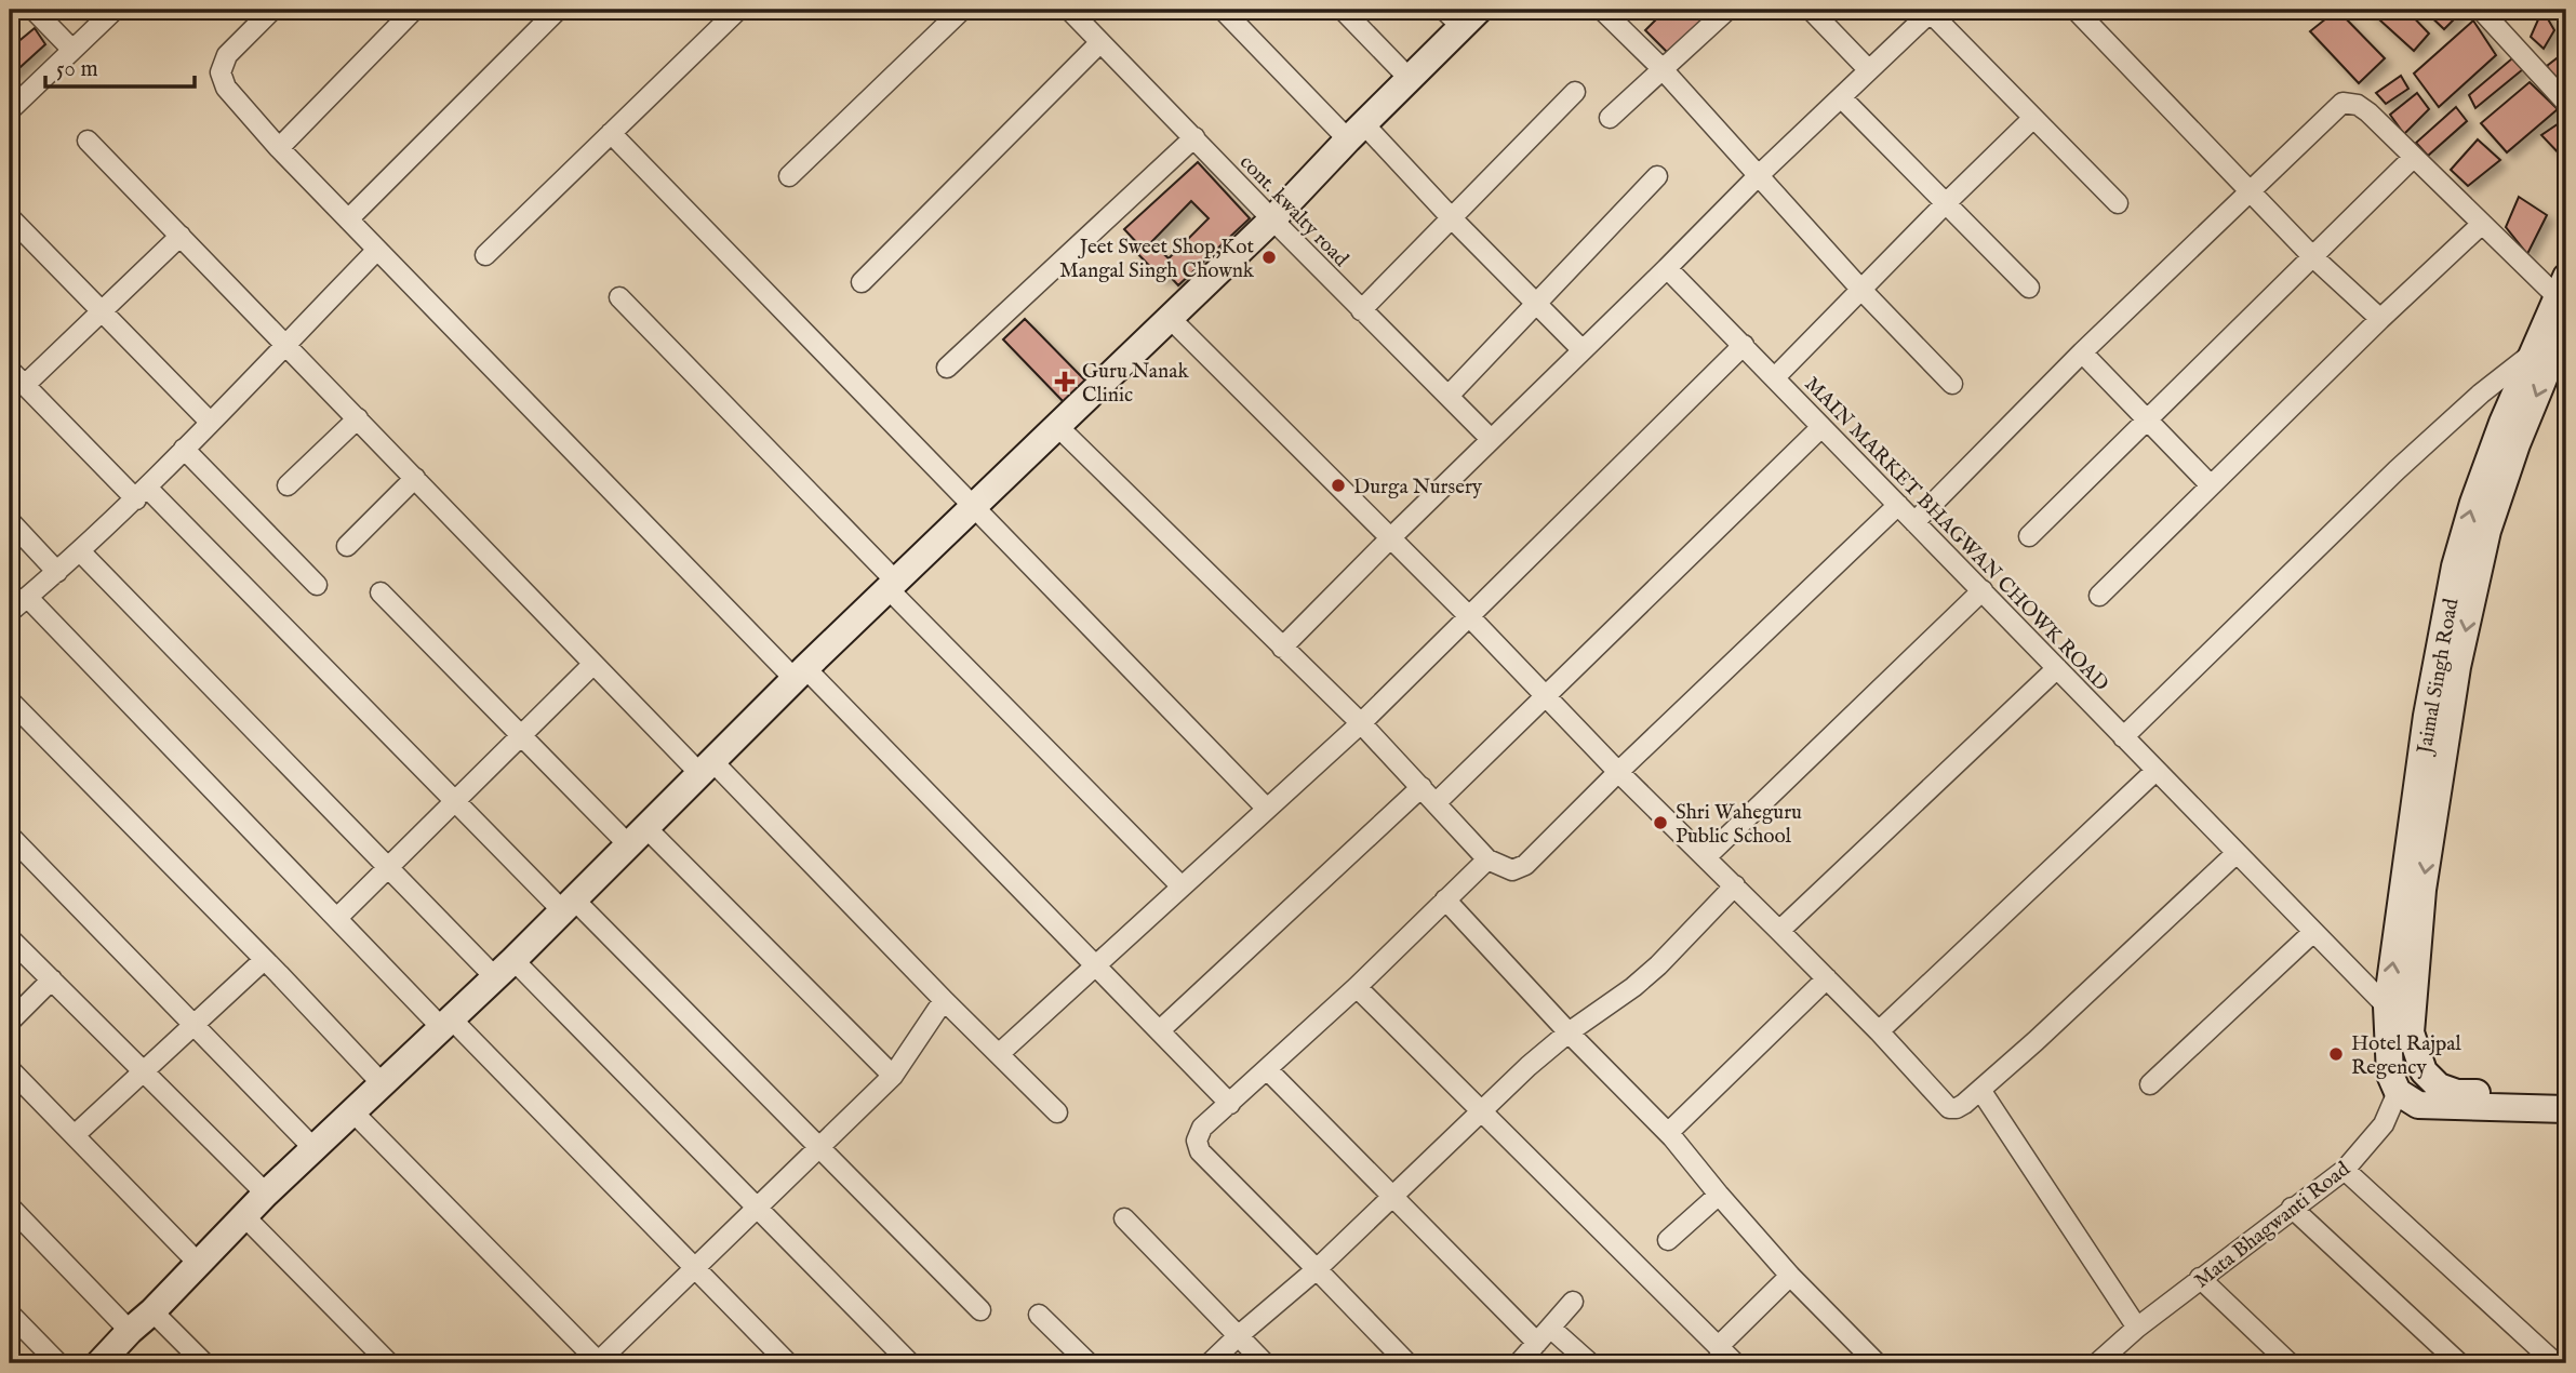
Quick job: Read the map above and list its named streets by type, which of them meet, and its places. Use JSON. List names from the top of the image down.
{
  "streets": {
    "street": [
      "cont. kwalty road",
      "MAIN MARKET BHAGWAN CHOWK ROAD",
      "Jaimal Singh Road",
      "Mata Bhagwanti Road"
    ]
  },
  "crossings": [
    ["MAIN MARKET BHAGWAN CHOWK ROAD", "Jaimal Singh Road"],
    ["Jaimal Singh Road", "Mata Bhagwanti Road"]
  ],
  "one_way": ["Jaimal Singh Road"],
  "places": {
    "other": [
      "Jeet Sweet Shop,Kot Mangal Singh Chownk",
      "Durga Nursery",
      "Shri Waheguru Public School",
      "Hotel Rajpal Regency"
    ],
    "health": ["Guru Nanak Clinic"]
  },
  "scale_bar": "50 m"
}
